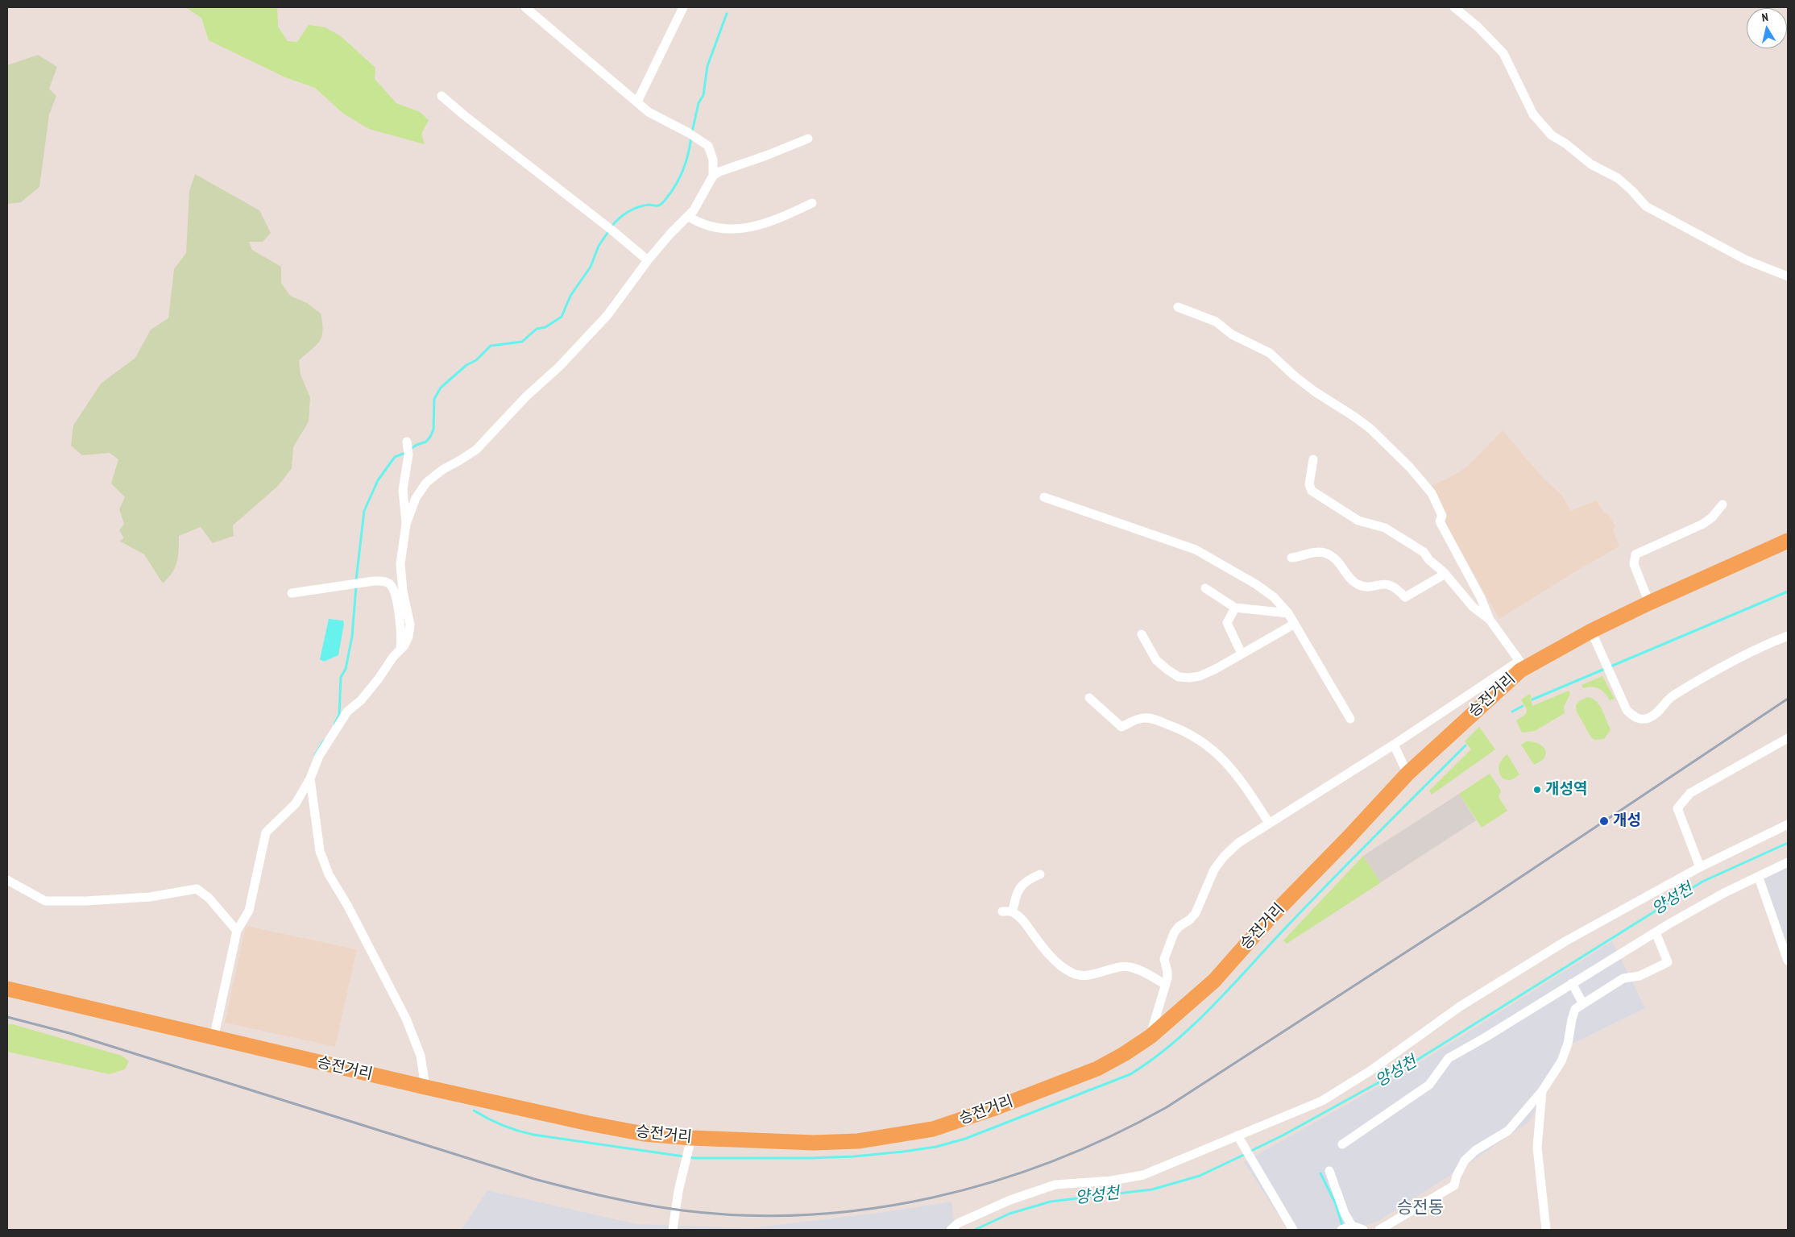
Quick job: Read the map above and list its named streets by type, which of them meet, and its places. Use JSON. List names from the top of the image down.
{
  "streets": {
    "main road": ["승전거리"]
  },
  "districts": ["승전동"],
  "water": ["양성천"],
  "places": ["개성역", "개성"],
  "north": "top"
}
